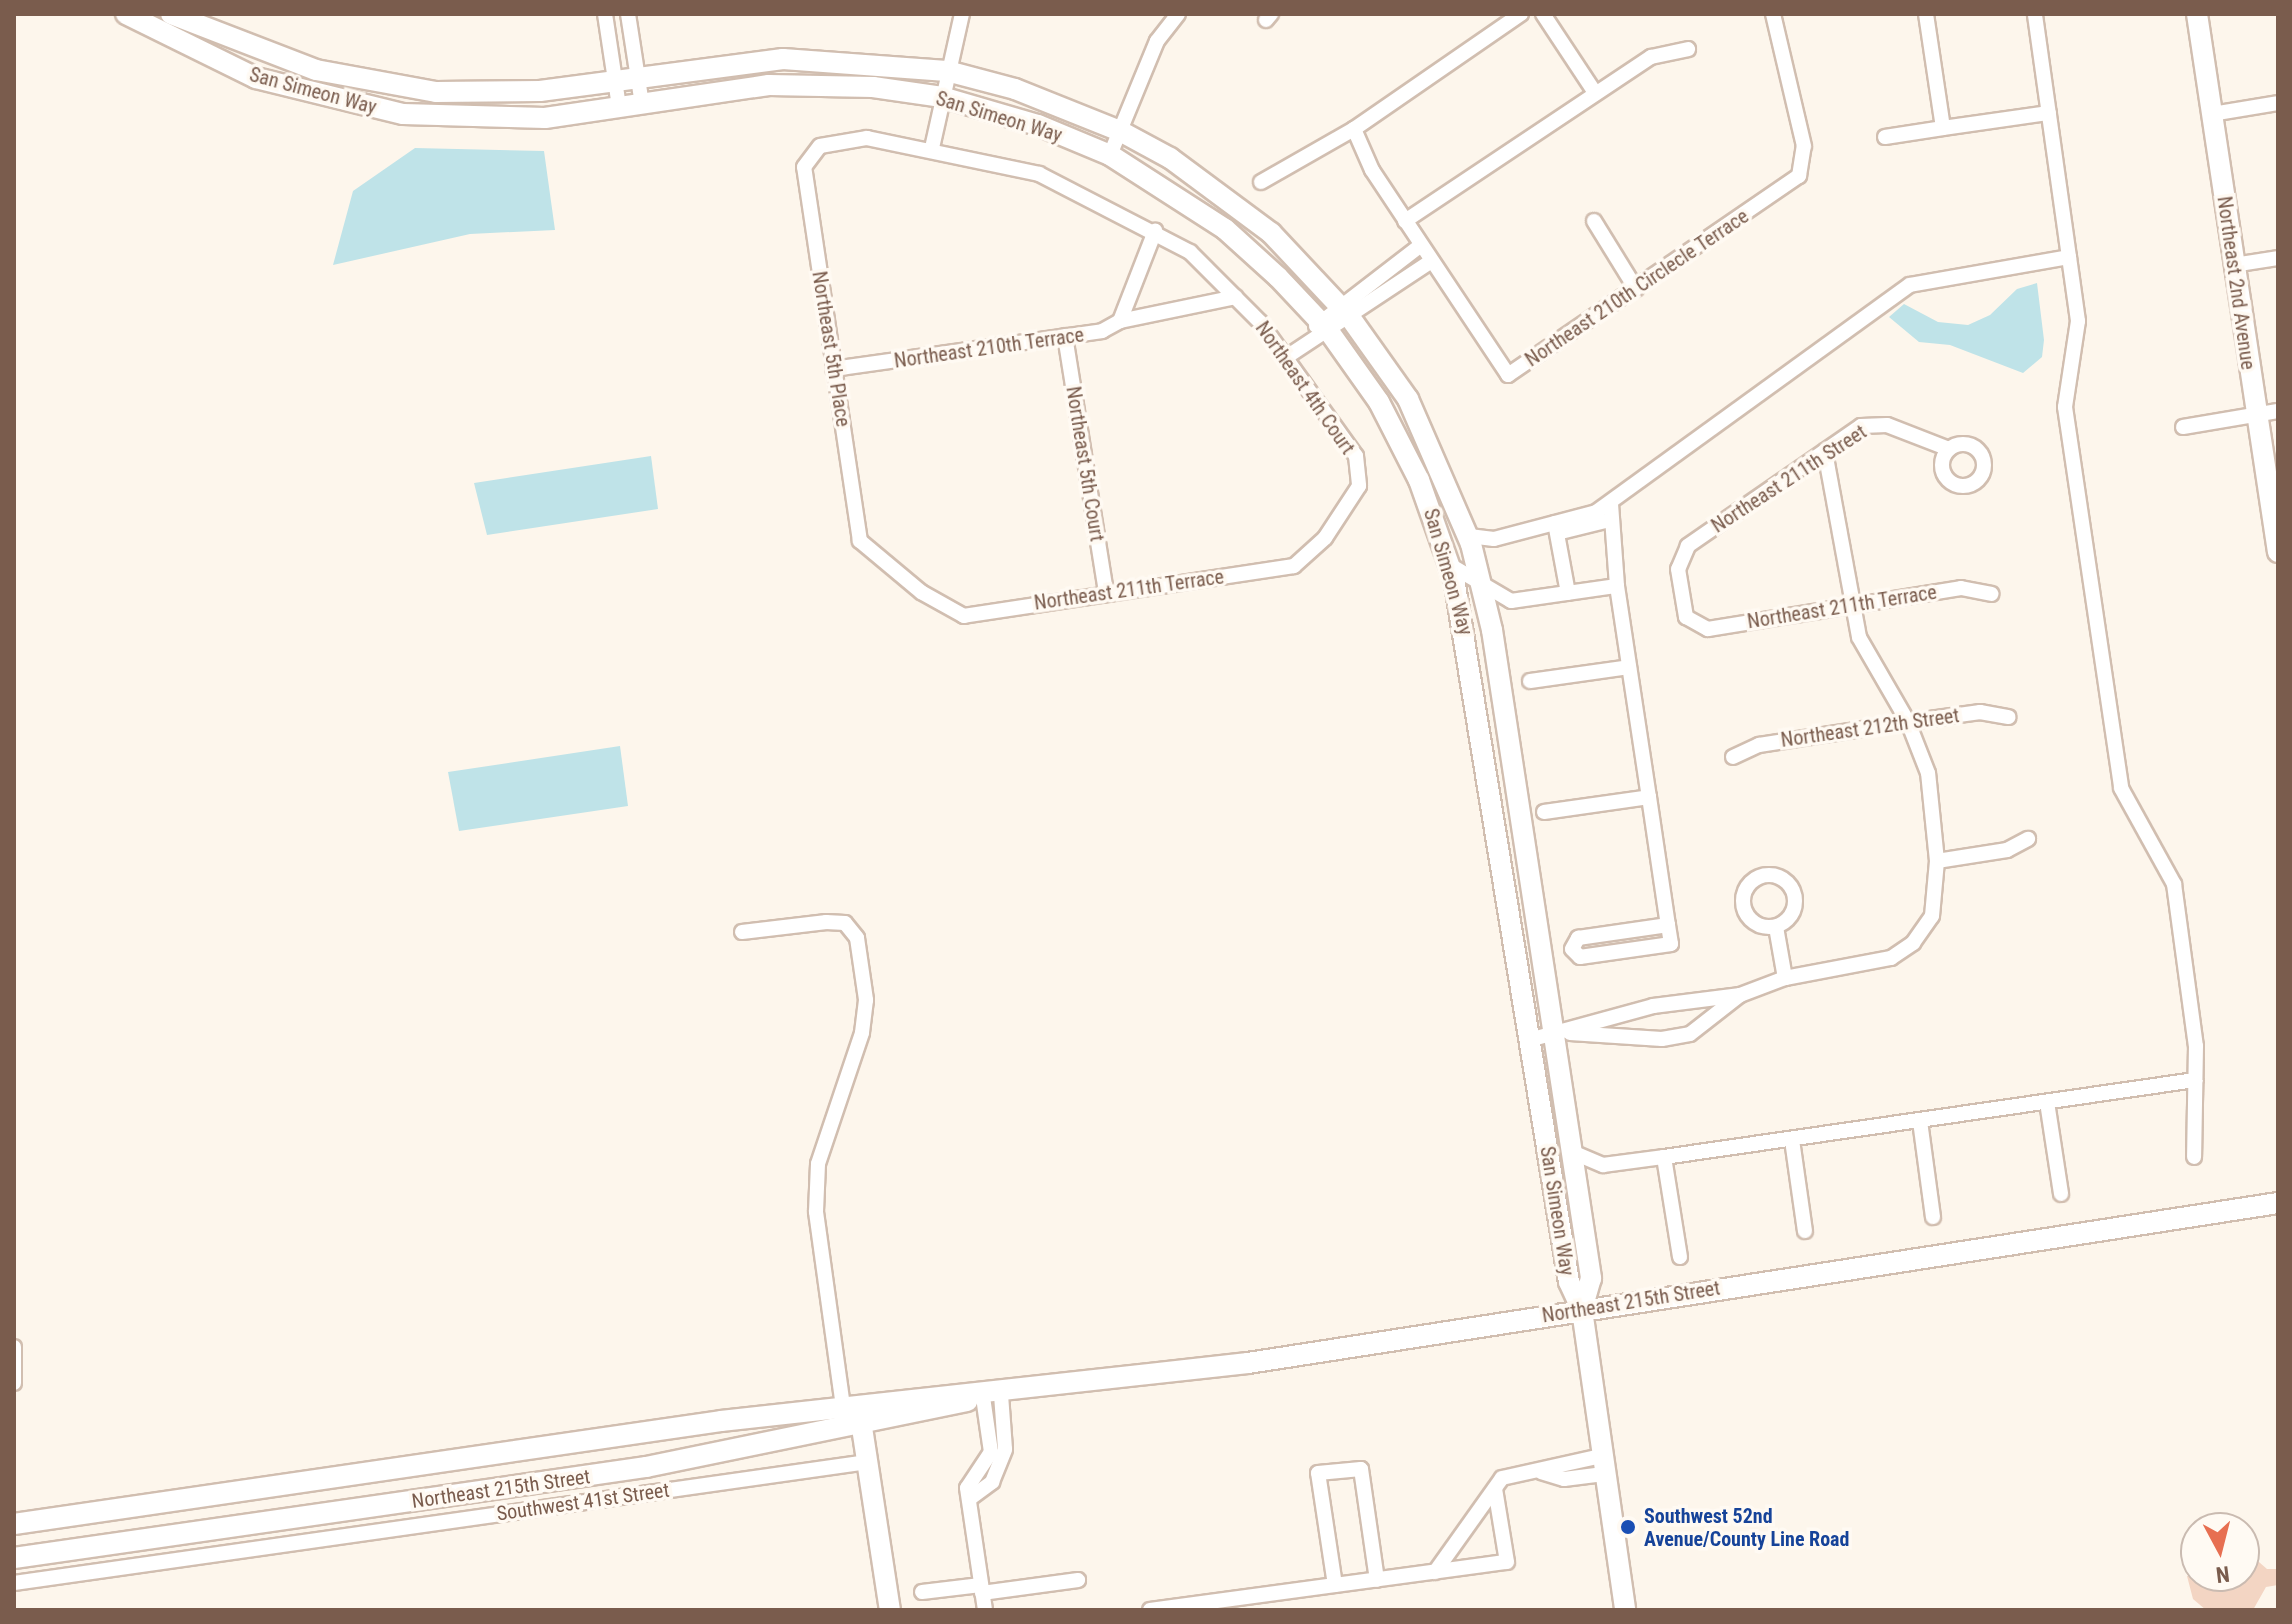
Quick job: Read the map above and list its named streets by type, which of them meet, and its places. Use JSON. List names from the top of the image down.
{
  "streets": {
    "street": [
      "San Simeon Way",
      "Northeast 2nd Avenue",
      "Northeast 210th Circlecle Terrace",
      "Northeast 210th Terrace",
      "Northeast 5th Place",
      "Northeast 4th Court",
      "Northeast 5th Court",
      "Northeast 211th Street",
      "Northeast 211th Terrace",
      "Northeast 212th Street",
      "Northeast 215th Street",
      "Southwest 41st Street"
    ]
  },
  "crossings": [
    ["San Simeon Way", "Northeast 215th Street"],
    ["Northeast 210th Terrace", "Northeast 5th Place"],
    ["Northeast 210th Terrace", "Northeast 4th Court"],
    ["Northeast 210th Terrace", "Northeast 5th Court"],
    ["Northeast 5th Place", "Northeast 4th Court"],
    ["Northeast 5th Place", "Northeast 211th Terrace"],
    ["Northeast 4th Court", "Northeast 211th Terrace"],
    ["Northeast 5th Court", "Northeast 211th Terrace"],
    ["Northeast 211th Street", "Northeast 211th Terrace"]
  ],
  "places": ["Southwest 52nd Avenue/County Line Road"],
  "north": "bottom"
}
